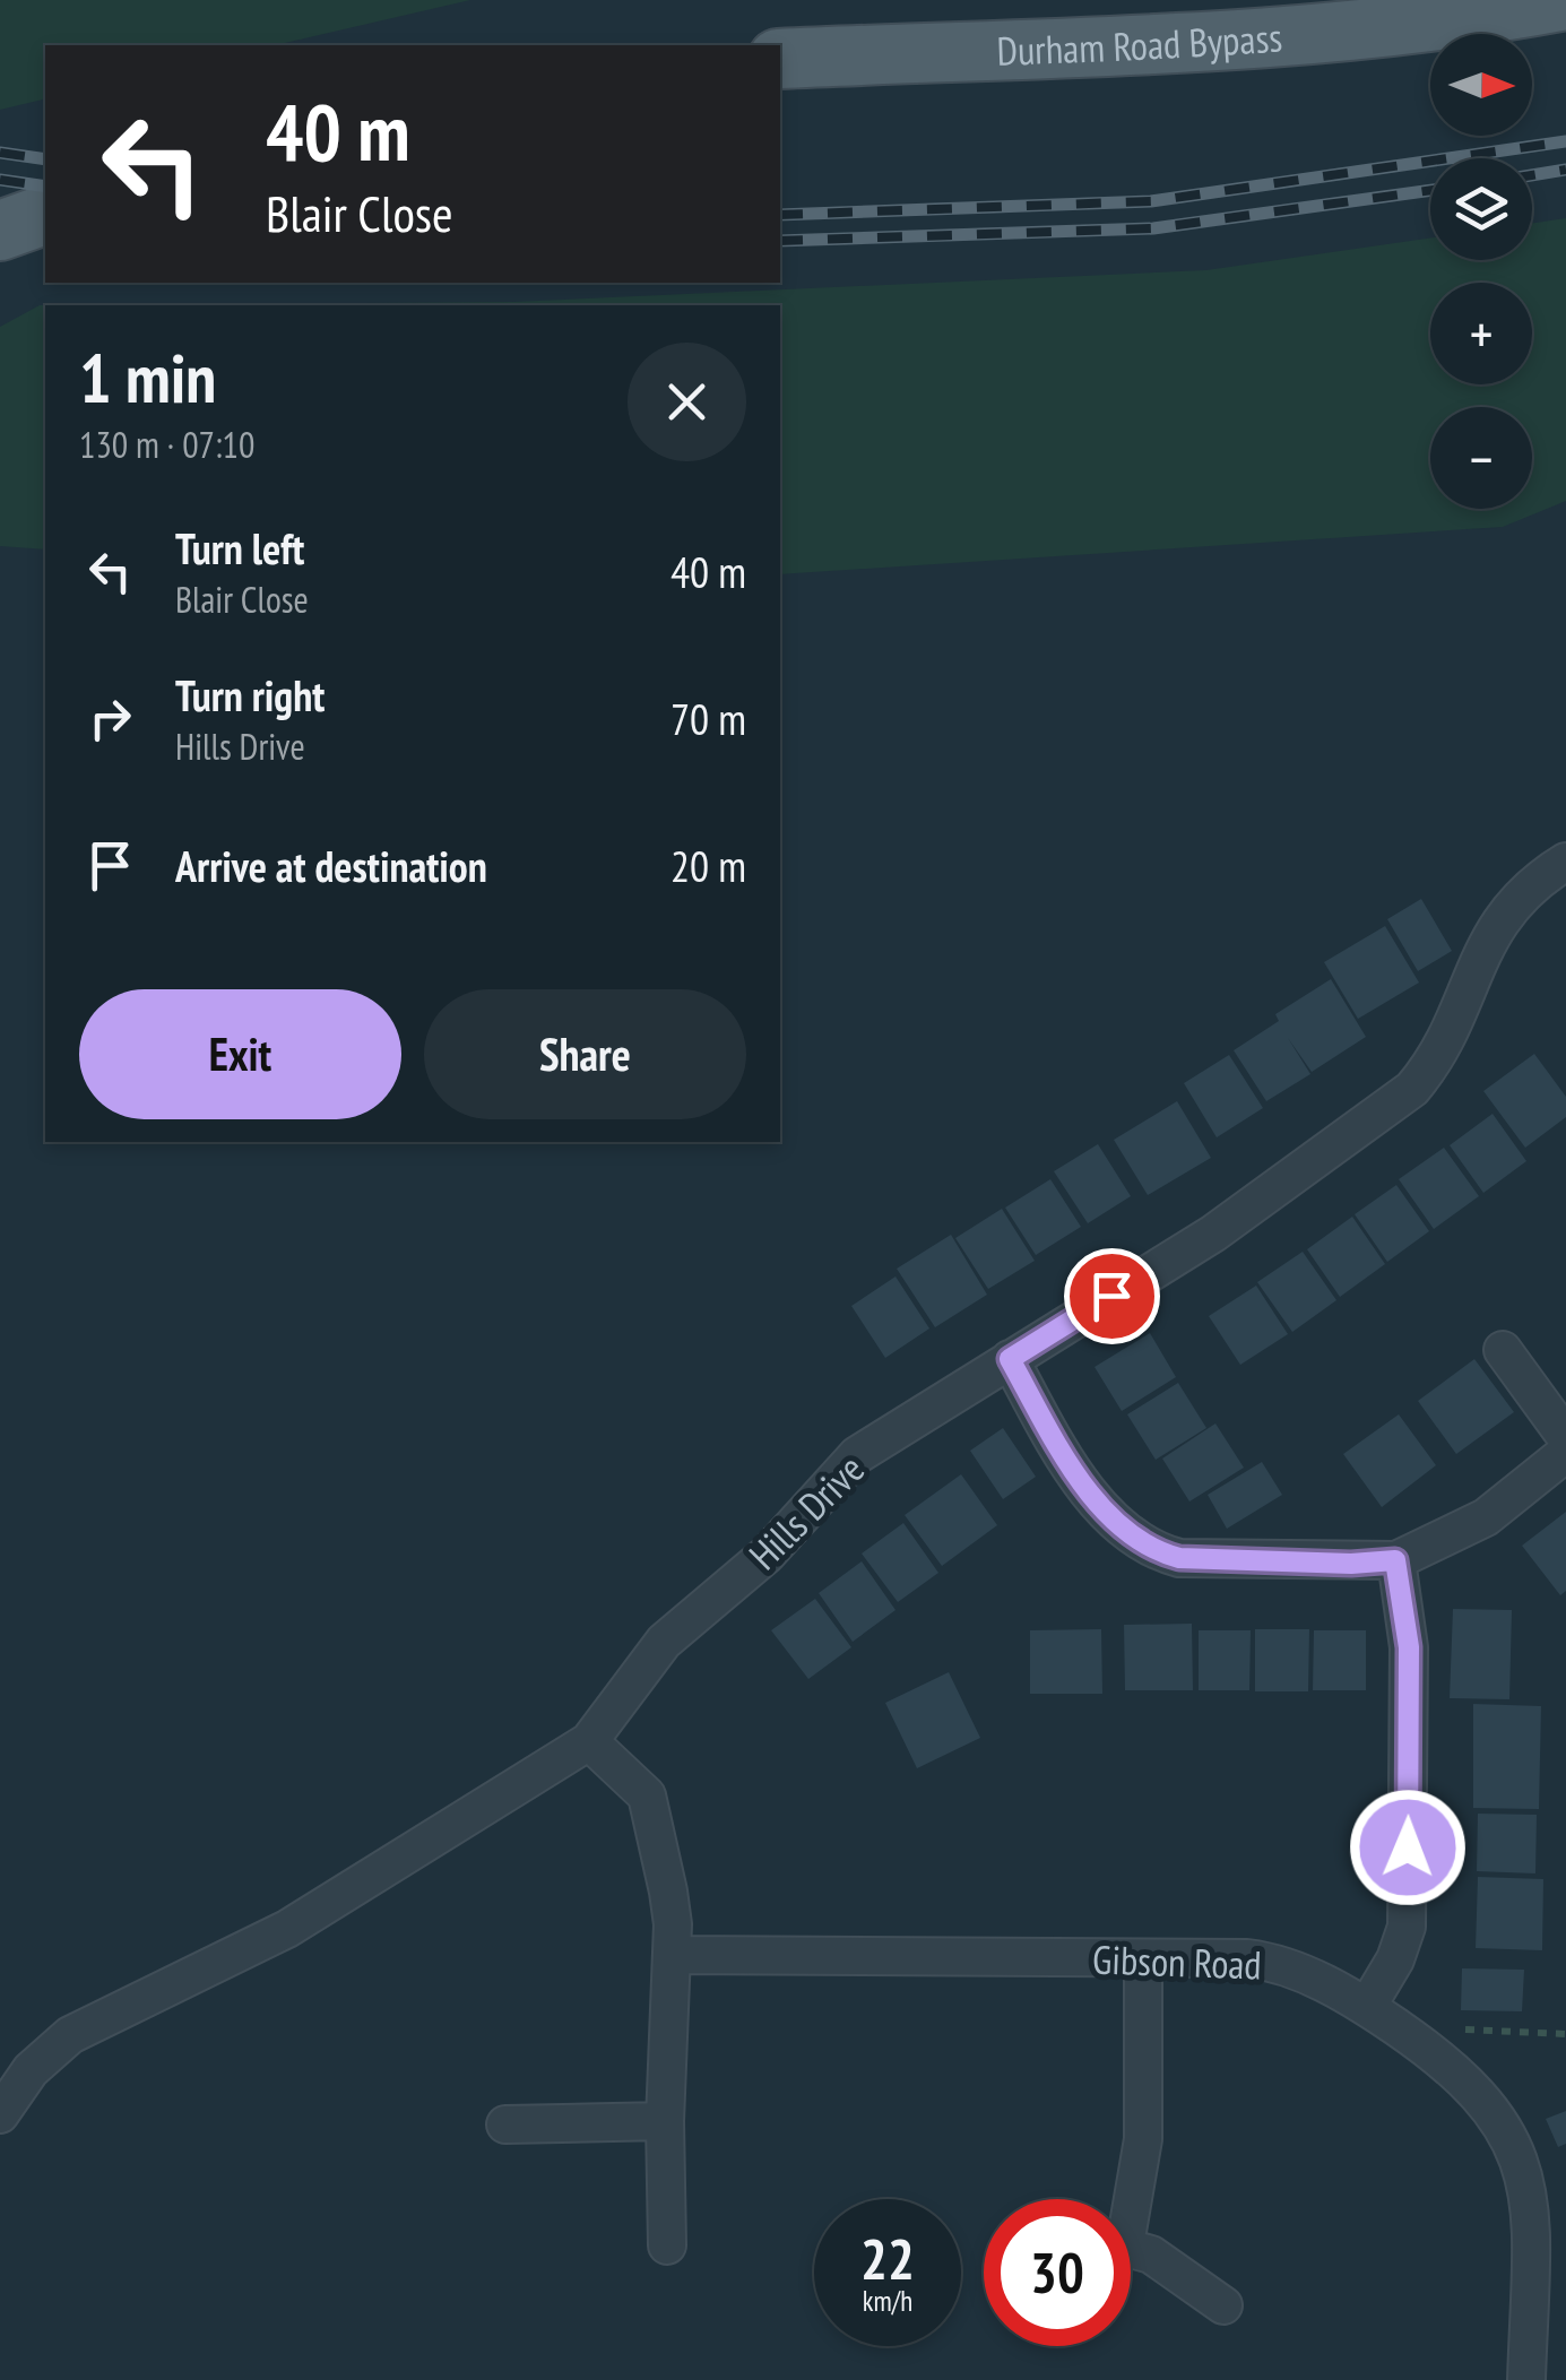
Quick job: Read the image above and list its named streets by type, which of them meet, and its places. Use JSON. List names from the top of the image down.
{
  "streets": {
    "main road": ["Durham Road Bypass"],
    "street": ["Hills Drive", "Gibson Road"]
  },
  "north": "right",
  "page": {
    "map_buttons": ["+", "−"],
    "turn": ["40 m", "Blair Close"],
    "heading": ["1 min", "130 m · 07:10"],
    "list": [
      {
        "name": "Turn left",
        "note": "Blair Close",
        "value": "40 m"
      },
      {
        "name": "Turn right",
        "note": "Hills Drive",
        "value": "70 m"
      },
      {
        "name": "Arrive at destination",
        "value": "20 m"
      }
    ],
    "buttons": ["Exit", "Share"],
    "speed": "22 km/h",
    "limit": "30"
  }
}
